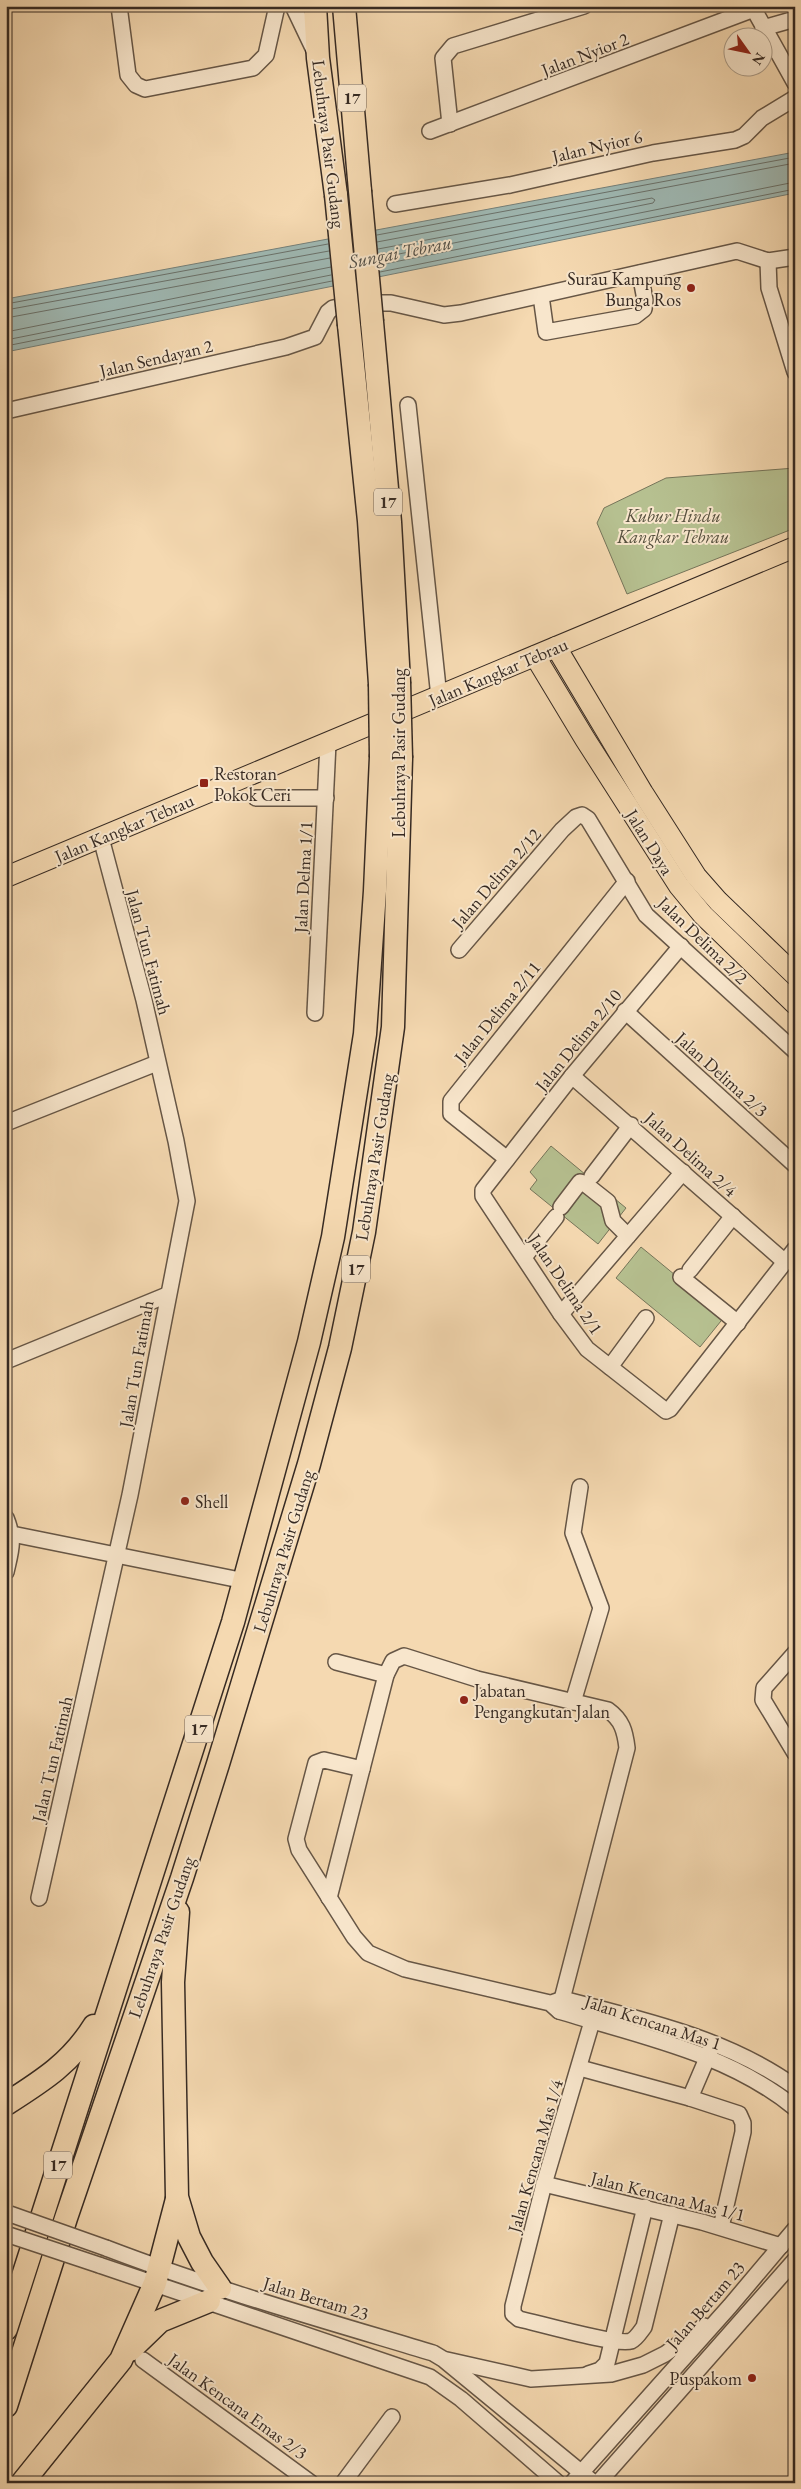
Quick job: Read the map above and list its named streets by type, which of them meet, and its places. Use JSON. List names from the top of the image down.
{
  "streets": {
    "highway": ["17", "Lebuhraya Pasir Gudang"],
    "main road": ["Jalan Kangkar Tebrau", "Jalan Daya"],
    "street": [
      "Jalan Nyior 2",
      "Jalan Nyior 6",
      "Jalan Sendayan 2",
      "Jalan Delma 1/1",
      "Jalan Delima 2/12",
      "Jalan Delima 2/2",
      "Jalan Tun Fatimah",
      "Jalan Delima 2/11",
      "Jalan Delima 2/10",
      "Jalan Delima 2/3",
      "Jalan Delima 2/4",
      "Jalan Delima 2/1",
      "Jalan Kencana Mas 1",
      "Jalan Kencana Mas 1/4",
      "Jalan Kencana Mas 1/1",
      "Jalan Bertam 23",
      "Jalan Kencana Emas 2/3"
    ]
  },
  "crossings": [
    ["Jalan Kangkar Tebrau", "Jalan Daya"],
    ["Jalan Kangkar Tebrau", "Jalan Delma 1/1"],
    ["Jalan Kangkar Tebrau", "Jalan Tun Fatimah"],
    ["Jalan Delima 2/12", "Jalan Delima 2/2"],
    ["Jalan Delima 2/2", "Jalan Delima 2/11"],
    ["Jalan Delima 2/2", "Jalan Delima 2/10"],
    ["Jalan Delima 2/11", "Jalan Delima 2/10"],
    ["Jalan Delima 2/11", "Jalan Delima 2/1"],
    ["Jalan Delima 2/10", "Jalan Delima 2/3"],
    ["Jalan Delima 2/10", "Jalan Delima 2/4"],
    ["Jalan Delima 2/10", "Jalan Delima 2/1"],
    ["Jalan Delima 2/4", "Jalan Delima 2/1"],
    ["Jalan Kencana Mas 1", "Jalan Kencana Mas 1/4"],
    ["Jalan Kencana Mas 1/4", "Jalan Kencana Mas 1/1"],
    ["Jalan Kencana Mas 1/1", "Jalan Bertam 23"]
  ],
  "water": ["Sungai Tebrau"],
  "parks": ["Kubur Hindu Kangkar Tebrau"],
  "places": {
    "other": [
      "Surau Kampung Bunga Ros",
      "Shell",
      "Jabatan Pengangkutan Jalan",
      "Puspakom"
    ],
    "transit": ["Restoran Pokok Ceri"]
  },
  "north": "bottom right"
}
